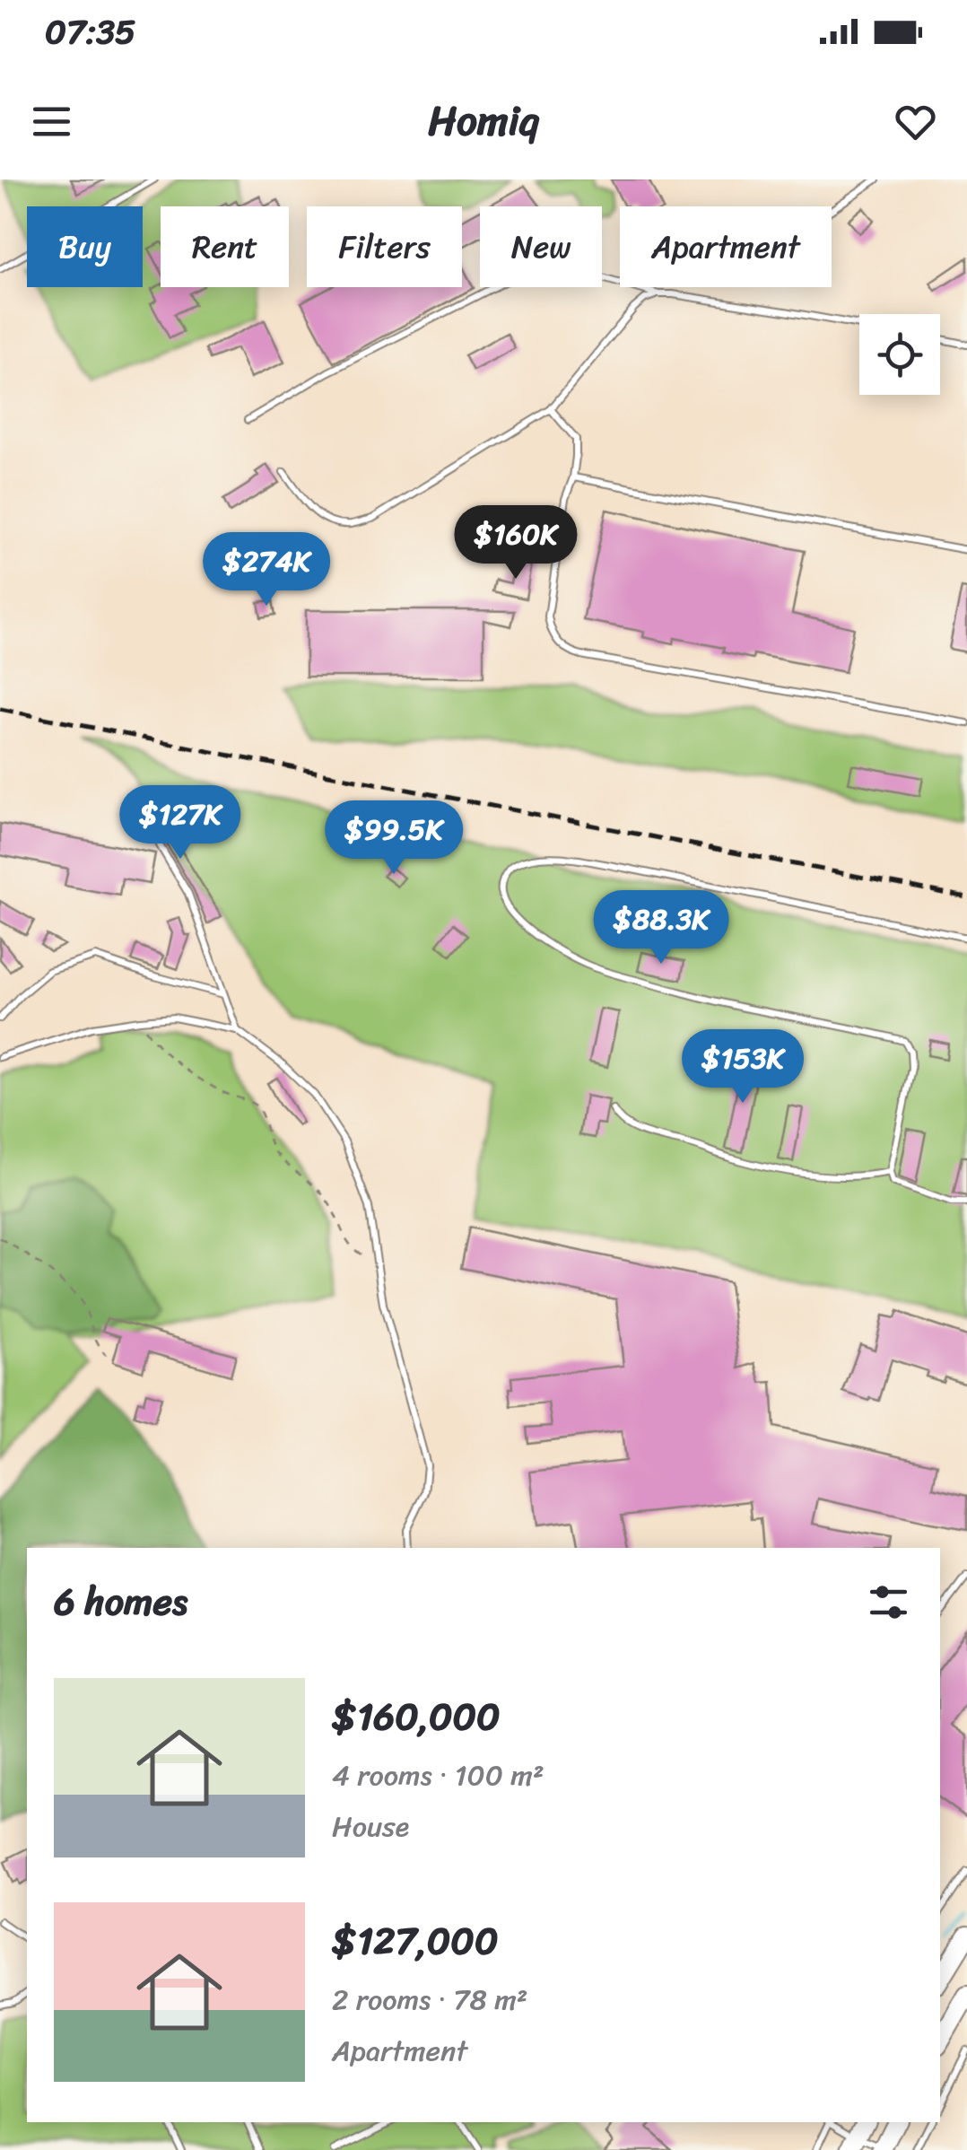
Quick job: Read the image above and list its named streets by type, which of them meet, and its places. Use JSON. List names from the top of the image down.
{
  "page": {
    "status": "07:35",
    "header": "Homiq",
    "chip": [
      "Buy",
      "Rent",
      "Filters",
      "New",
      "Apartment"
    ],
    "price": [
      "$160K",
      "$274K",
      "$127K",
      "$99.5K",
      "$88.3K",
      "$153K"
    ],
    "heading": "6 homes",
    "list": [
      {
        "name": "$160,000",
        "note": "4 rooms · 100 m² · House"
      },
      {
        "name": "$127,000",
        "note": "2 rooms · 78 m² · Apartment"
      }
    ]
  }
}
